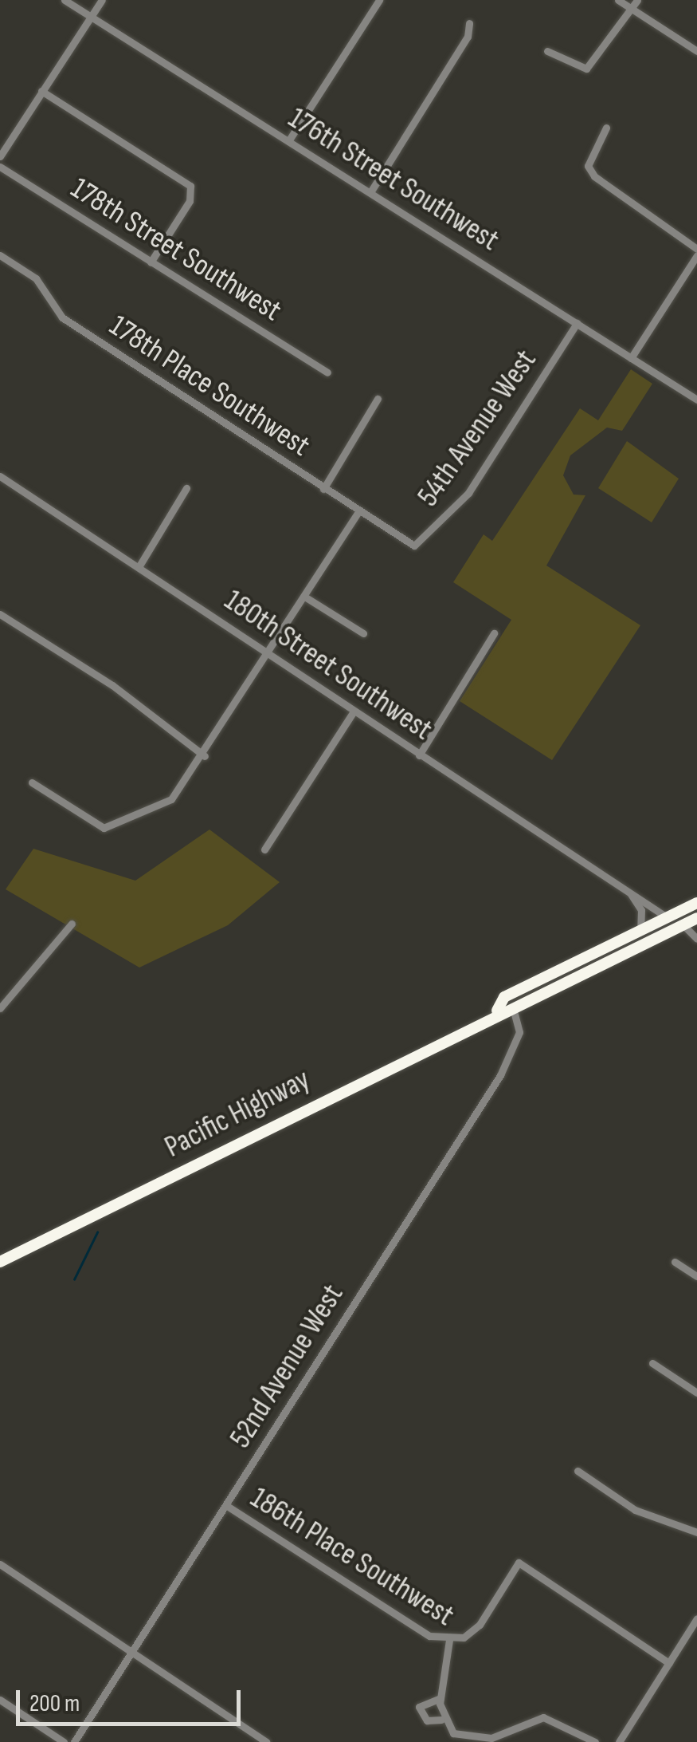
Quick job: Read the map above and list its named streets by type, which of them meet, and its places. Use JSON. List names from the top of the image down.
{
  "streets": {
    "highway": ["Pacific Highway"],
    "street": [
      "176th Street Southwest",
      "178th Street Southwest",
      "178th Place Southwest",
      "54th Avenue West",
      "180th Street Southwest",
      "52nd Avenue West",
      "186th Place Southwest"
    ]
  },
  "crossings": [
    ["176th Street Southwest", "54th Avenue West"],
    ["178th Place Southwest", "54th Avenue West"],
    ["180th Street Southwest", "Pacific Highway"],
    ["Pacific Highway", "52nd Avenue West"],
    ["52nd Avenue West", "186th Place Southwest"]
  ],
  "scale_bar": "200 m"
}
